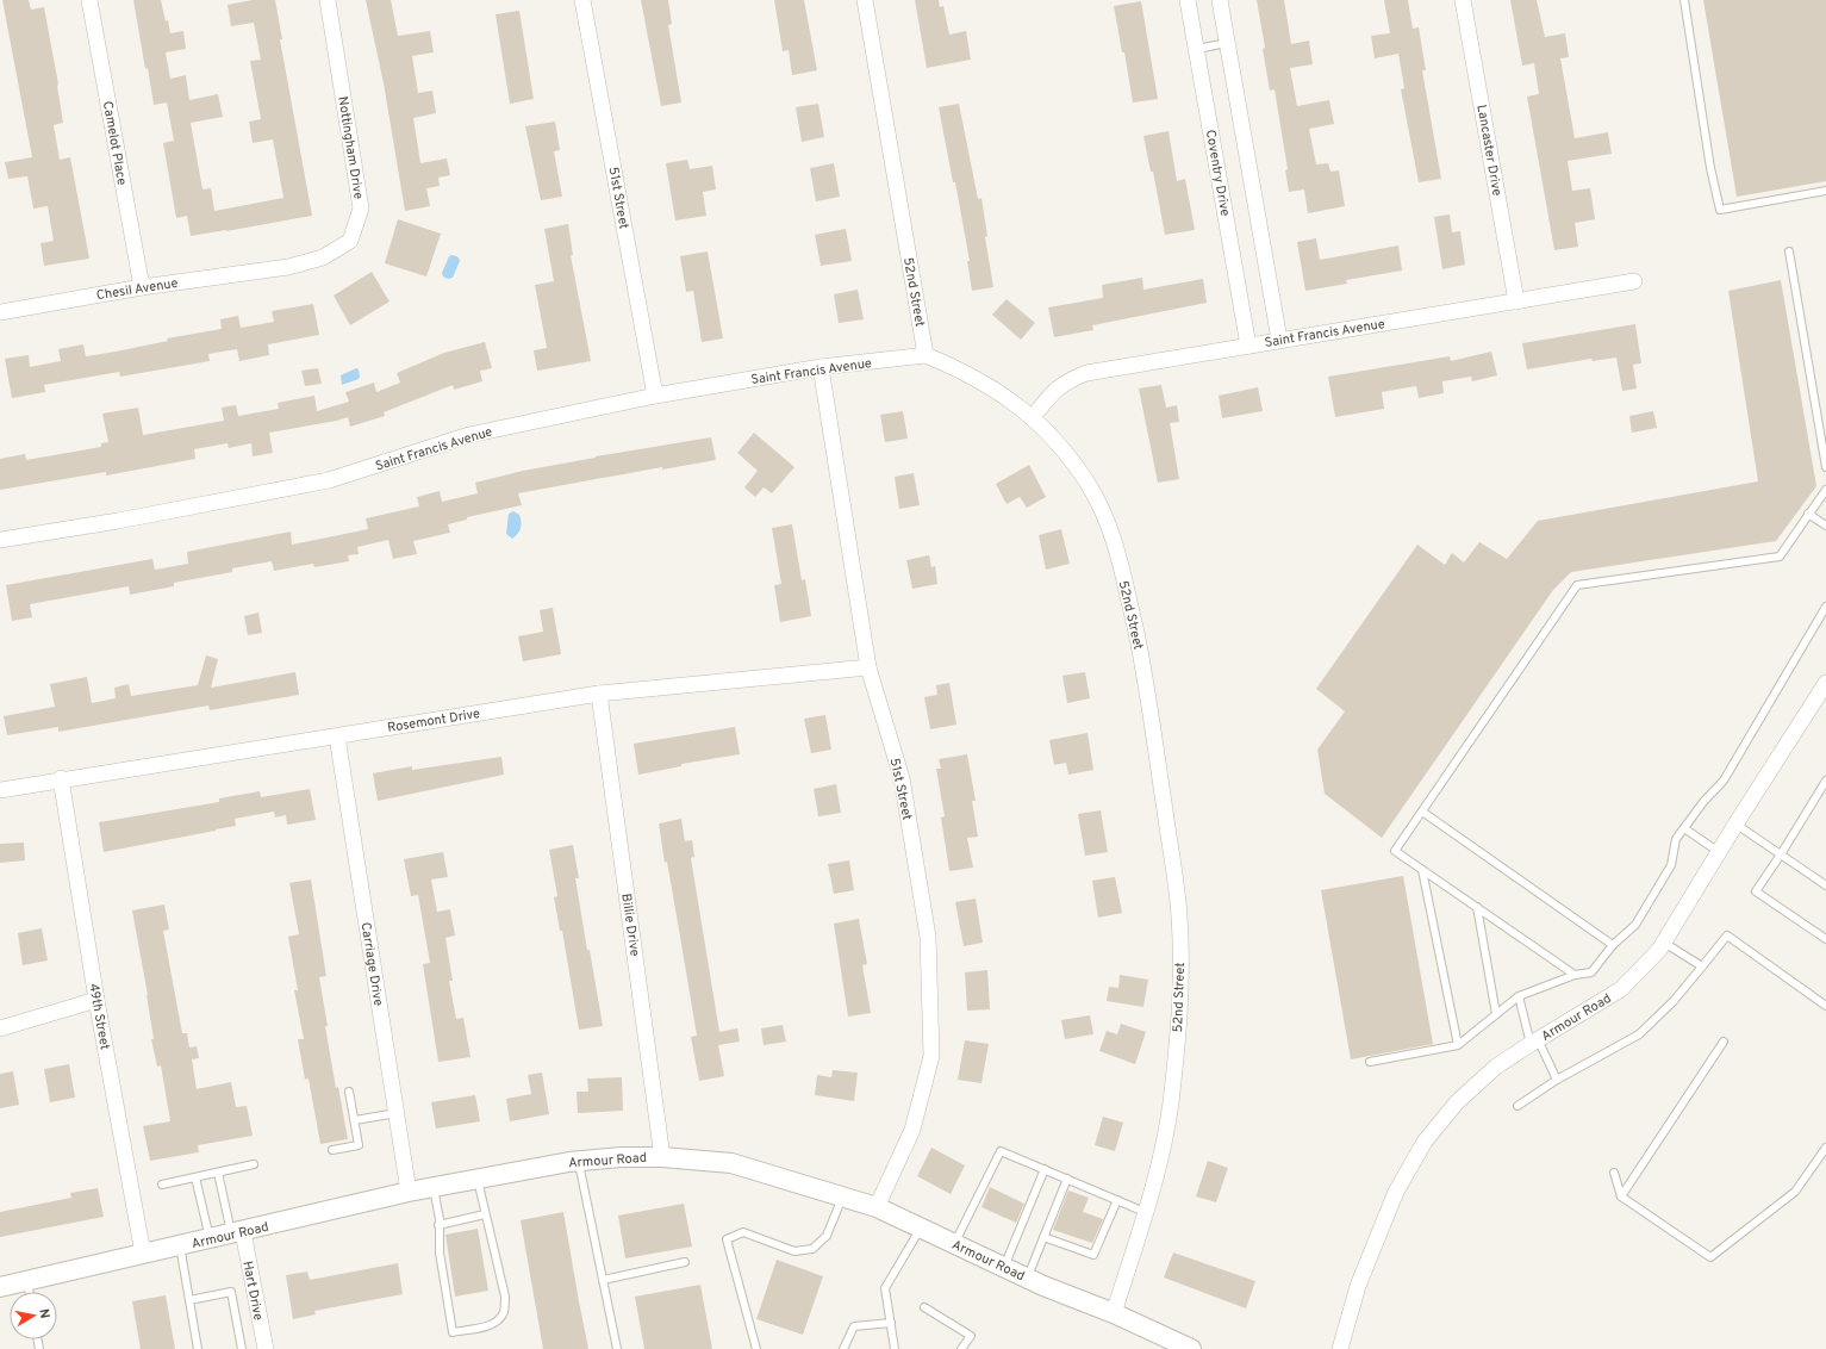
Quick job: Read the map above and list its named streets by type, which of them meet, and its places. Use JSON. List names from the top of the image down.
{
  "streets": {
    "street": [
      "Camelot Place",
      "Nottingham Drive",
      "Lancaster Drive",
      "Coventry Drive",
      "51st Street",
      "Chesil Avenue",
      "52nd Street",
      "Saint Francis Avenue",
      "Rosemont Drive",
      "Billie Drive",
      "Carriage Drive",
      "49th Street",
      "Armour Road",
      "Hart Drive"
    ]
  },
  "crossings": [
    ["Camelot Place", "Chesil Avenue"],
    ["Nottingham Drive", "Chesil Avenue"],
    ["Lancaster Drive", "Saint Francis Avenue"],
    ["Coventry Drive", "Saint Francis Avenue"],
    ["51st Street", "Saint Francis Avenue"],
    ["51st Street", "Rosemont Drive"],
    ["51st Street", "Armour Road"],
    ["52nd Street", "Saint Francis Avenue"],
    ["52nd Street", "Armour Road"],
    ["Rosemont Drive", "Billie Drive"],
    ["Rosemont Drive", "Carriage Drive"],
    ["Rosemont Drive", "49th Street"],
    ["Billie Drive", "Armour Road"],
    ["Carriage Drive", "Armour Road"],
    ["49th Street", "Armour Road"],
    ["Armour Road", "Hart Drive"]
  ],
  "north": "right"
}
